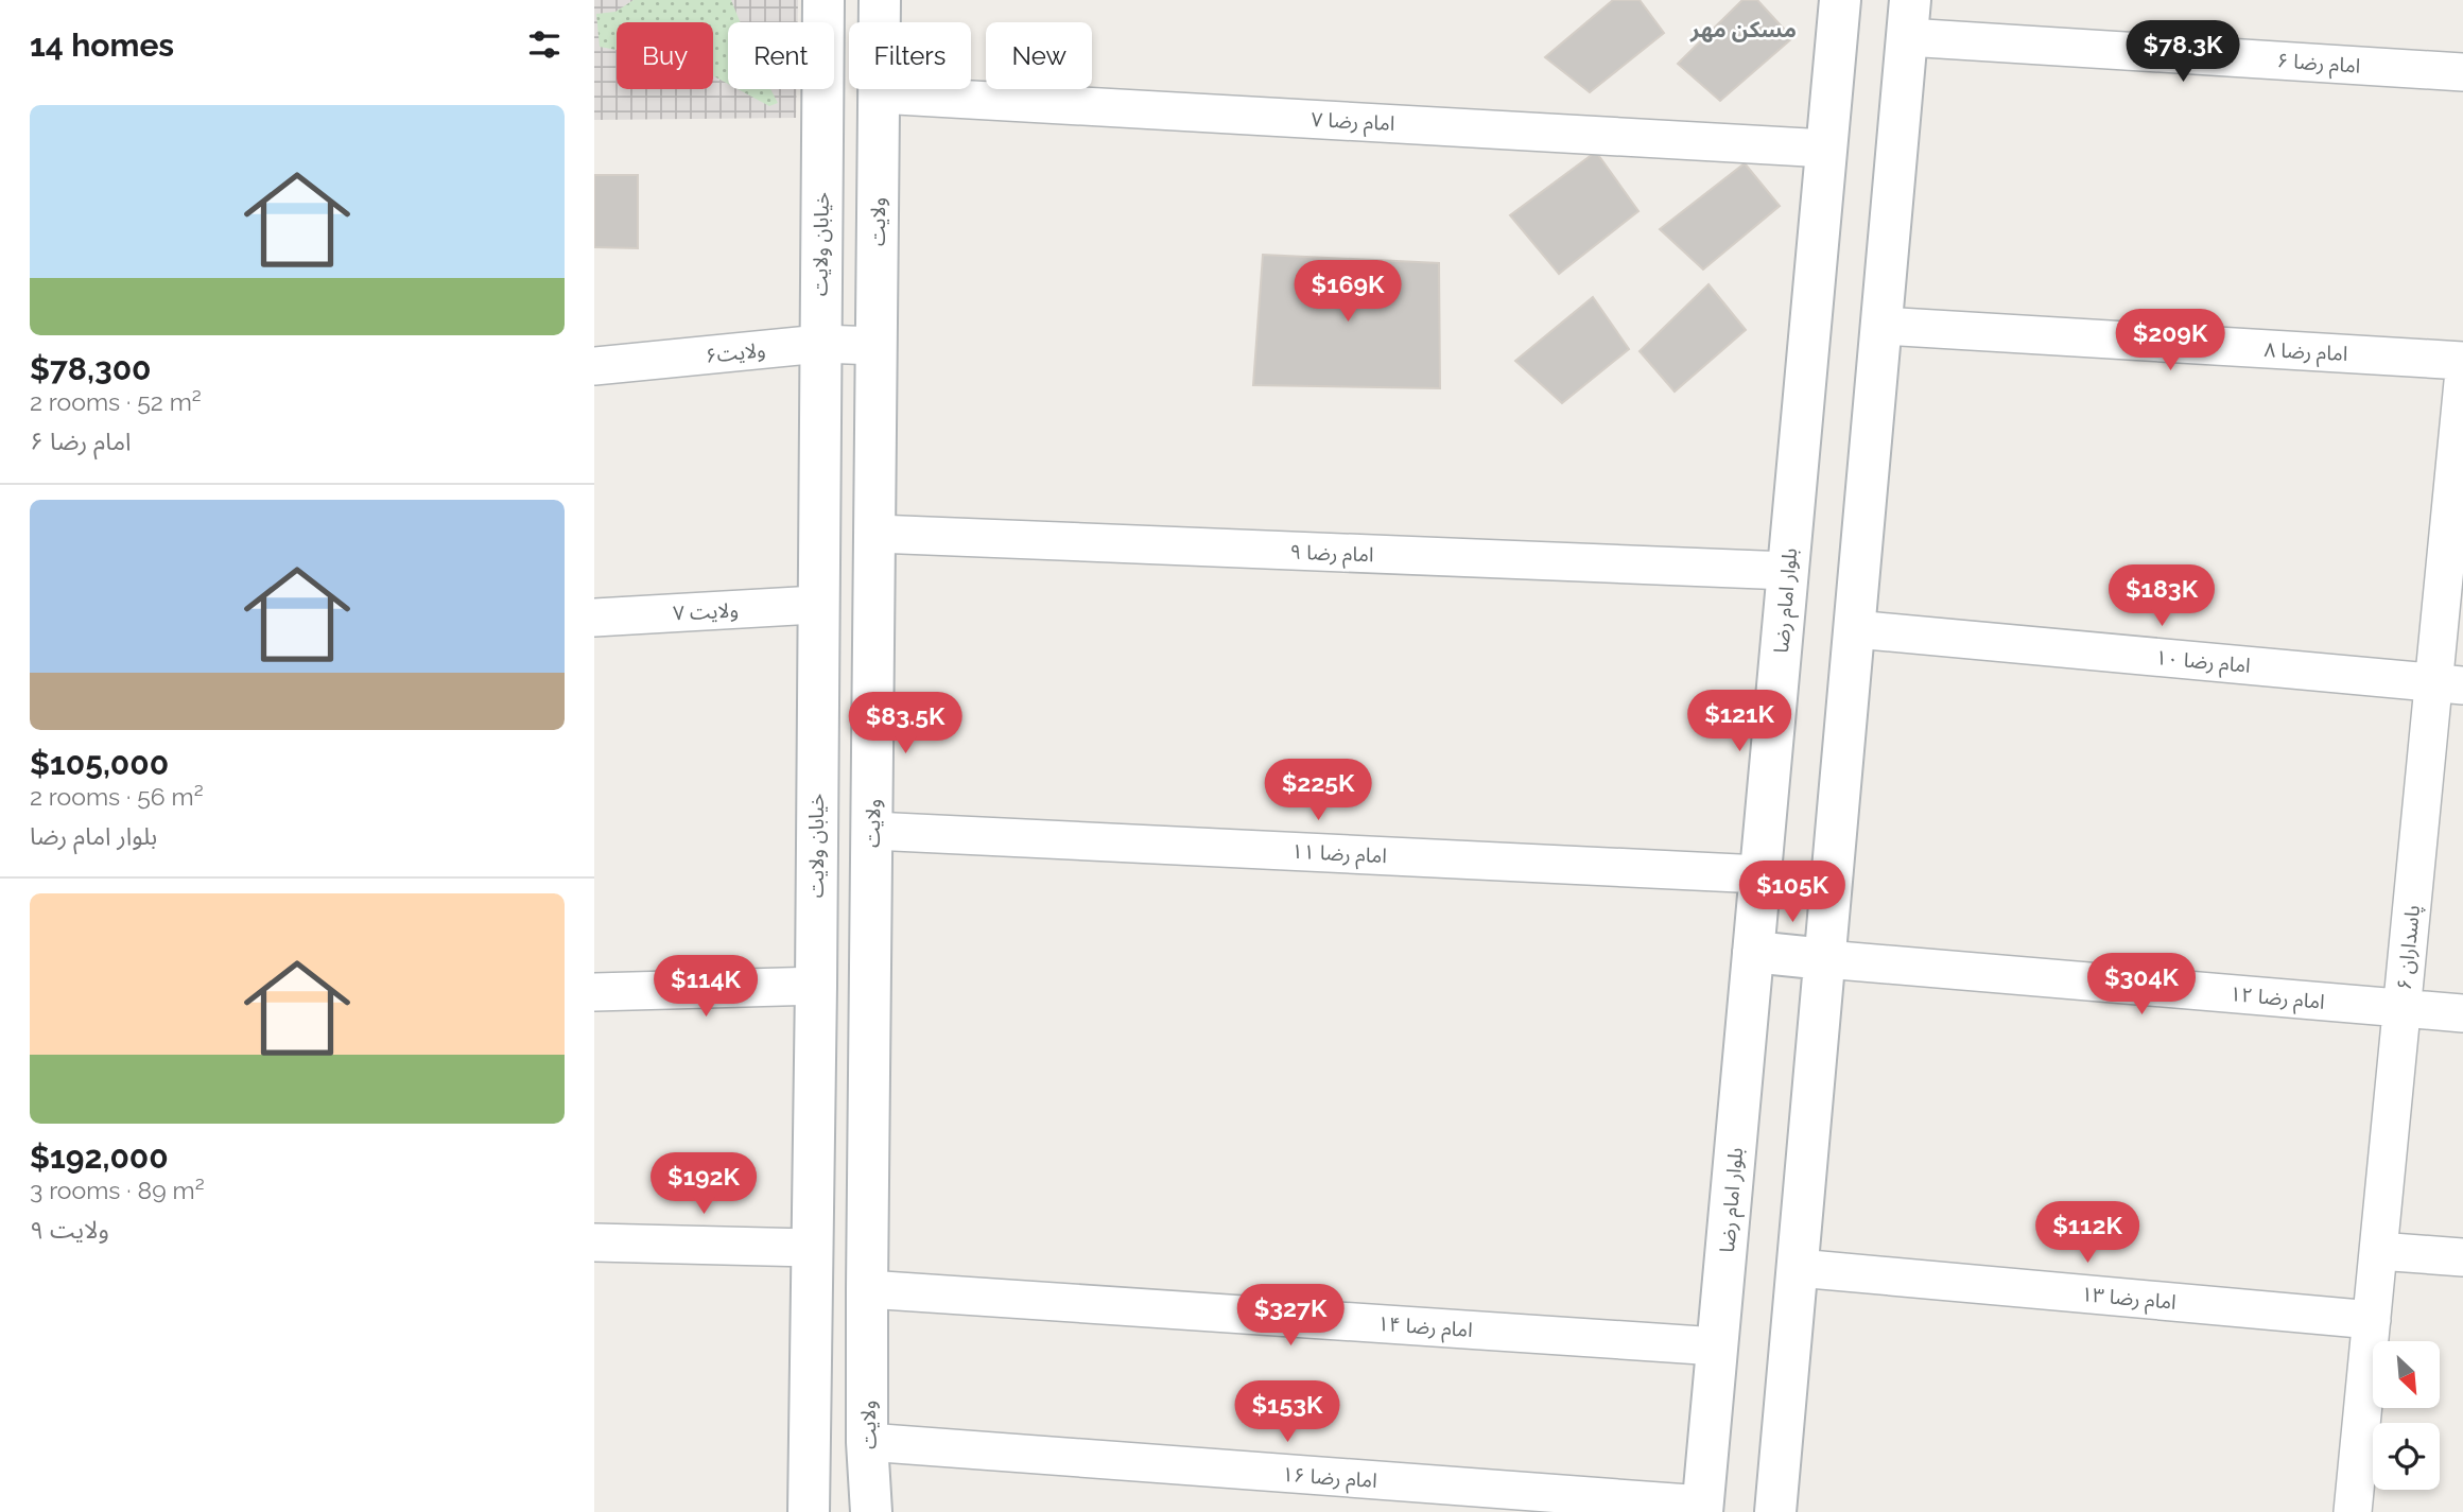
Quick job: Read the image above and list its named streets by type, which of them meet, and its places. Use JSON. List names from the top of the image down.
{
  "streets": {
    "street": [
      "امام رضا ۶",
      "امام رضا ۷",
      "ولایت",
      "خیابان ولایت",
      "امام رضا ۸",
      "ولایت۶",
      "امام رضا ۹",
      "بلوار امام رضا",
      "ولایت ۷",
      "امام رضا ۱۰",
      "امام رضا ۱۱",
      "پاسداران ۶",
      "امام رضا ۱۲",
      "امام رضا ۱۳",
      "امام رضا ۱۴",
      "امام رضا ۱۶"
    ]
  },
  "crossings": [
    ["امام رضا ۷", "ولایت"],
    ["امام رضا ۷", "بلوار امام رضا"],
    ["ولایت", "ولایت۶"],
    ["ولایت", "امام رضا ۹"],
    ["ولایت", "امام رضا ۱۱"],
    ["ولایت", "امام رضا ۱۴"],
    ["ولایت", "امام رضا ۱۶"],
    ["خیابان ولایت", "ولایت۶"],
    ["خیابان ولایت", "ولایت ۷"],
    ["امام رضا ۹", "بلوار امام رضا"],
    ["بلوار امام رضا", "امام رضا ۱۱"],
    ["بلوار امام رضا", "امام رضا ۱۴"],
    ["بلوار امام رضا", "امام رضا ۱۶"],
    ["امام رضا ۱۰", "پاسداران ۶"],
    ["پاسداران ۶", "امام رضا ۱۲"],
    ["پاسداران ۶", "امام رضا ۱۳"]
  ],
  "districts": ["مسکن مهر"],
  "north": "bottom right",
  "page": {
    "heading": "14 homes",
    "price": [
      "$78.3K",
      "$169K",
      "$209K",
      "$183K",
      "$121K",
      "$83.5K",
      "$225K",
      "$105K",
      "$304K",
      "$114K",
      "$192K",
      "$112K",
      "$327K",
      "$153K"
    ],
    "chip": [
      "Buy",
      "Rent",
      "Filters",
      "New"
    ],
    "list": [
      {
        "name": "$78,300",
        "note": "2 rooms · 52 m² · امام رضا ۶"
      },
      {
        "name": "$105,000",
        "note": "2 rooms · 56 m² · بلوار امام رضا"
      },
      {
        "name": "$192,000",
        "note": "3 rooms · 89 m² · ولایت ۹"
      }
    ]
  }
}
